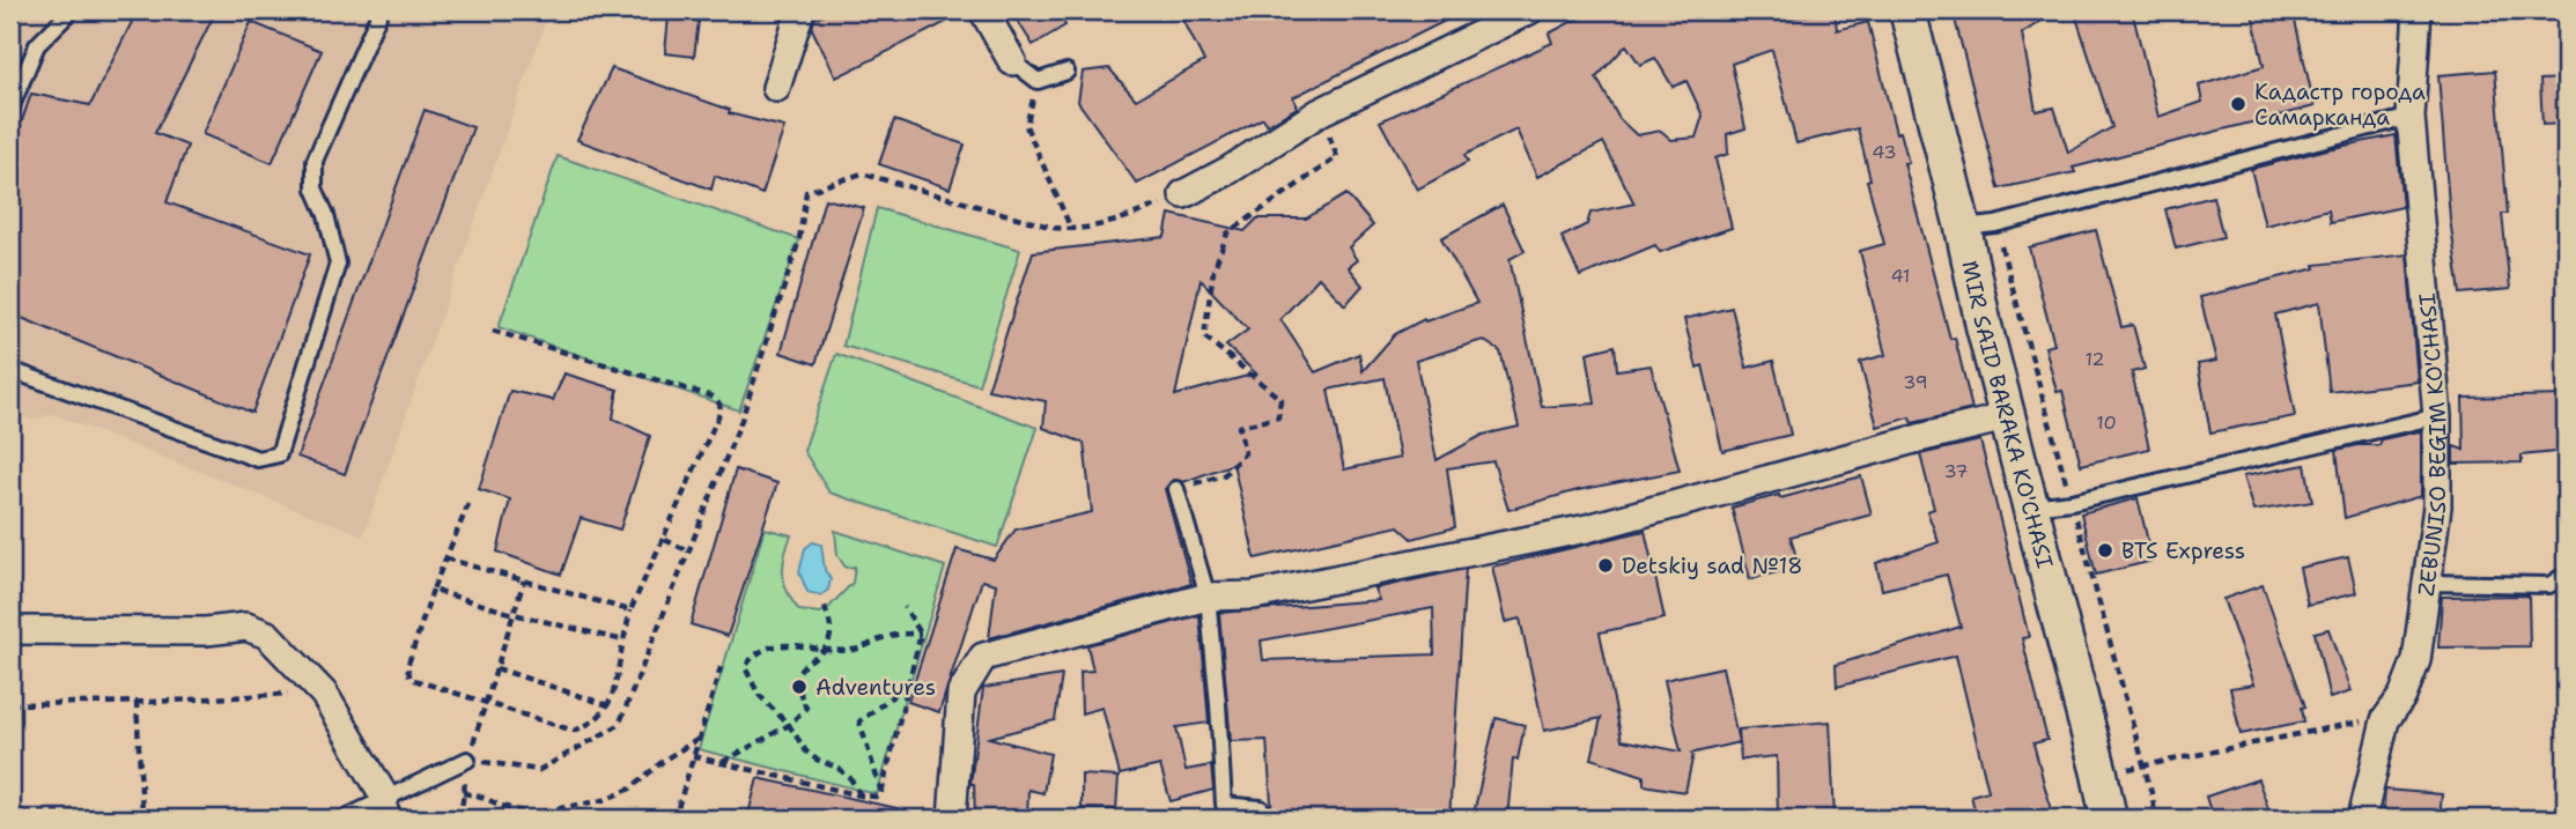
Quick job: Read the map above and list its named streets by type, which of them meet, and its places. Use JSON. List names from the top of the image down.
{
  "streets": {
    "street": ["MIR SAID BARAKA KO'CHASI", "ZEBUNISO BEGIM KO'CHASI"]
  },
  "places": [
    "Кадастр города Самарканда",
    "BTS Express",
    "Detskiy sad №18",
    "Adventures"
  ],
  "house_numbers": [
    "43",
    "41",
    "12",
    "39",
    "10",
    "37"
  ]
}
